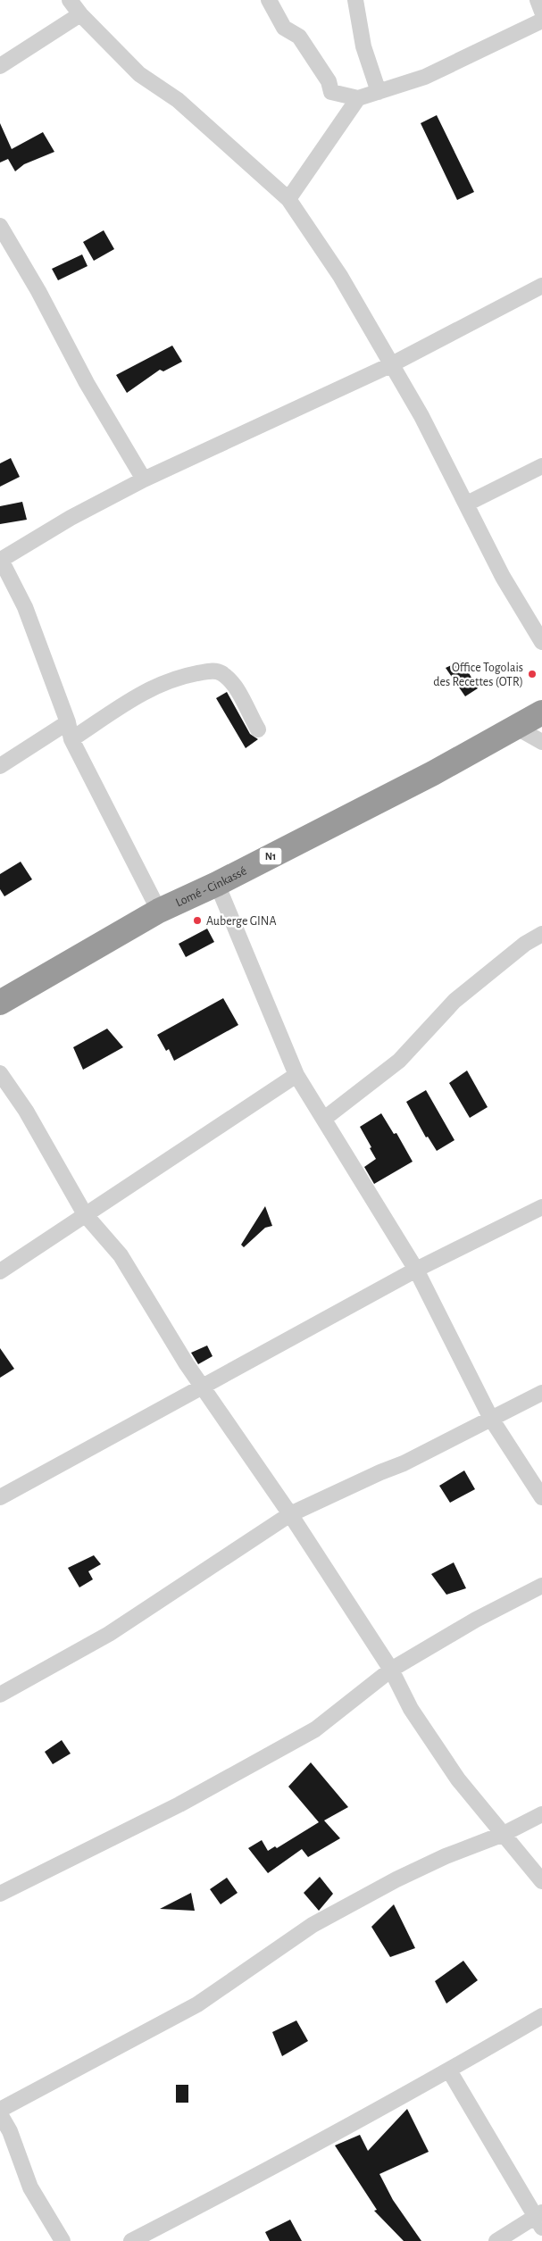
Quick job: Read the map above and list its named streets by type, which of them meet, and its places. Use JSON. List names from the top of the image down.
{
  "streets": {
    "highway": ["N1", "Lomé - Cinkassé"]
  },
  "places": ["Office Togolais des Recettes (OTR)", "Auberge GINA"]
}
